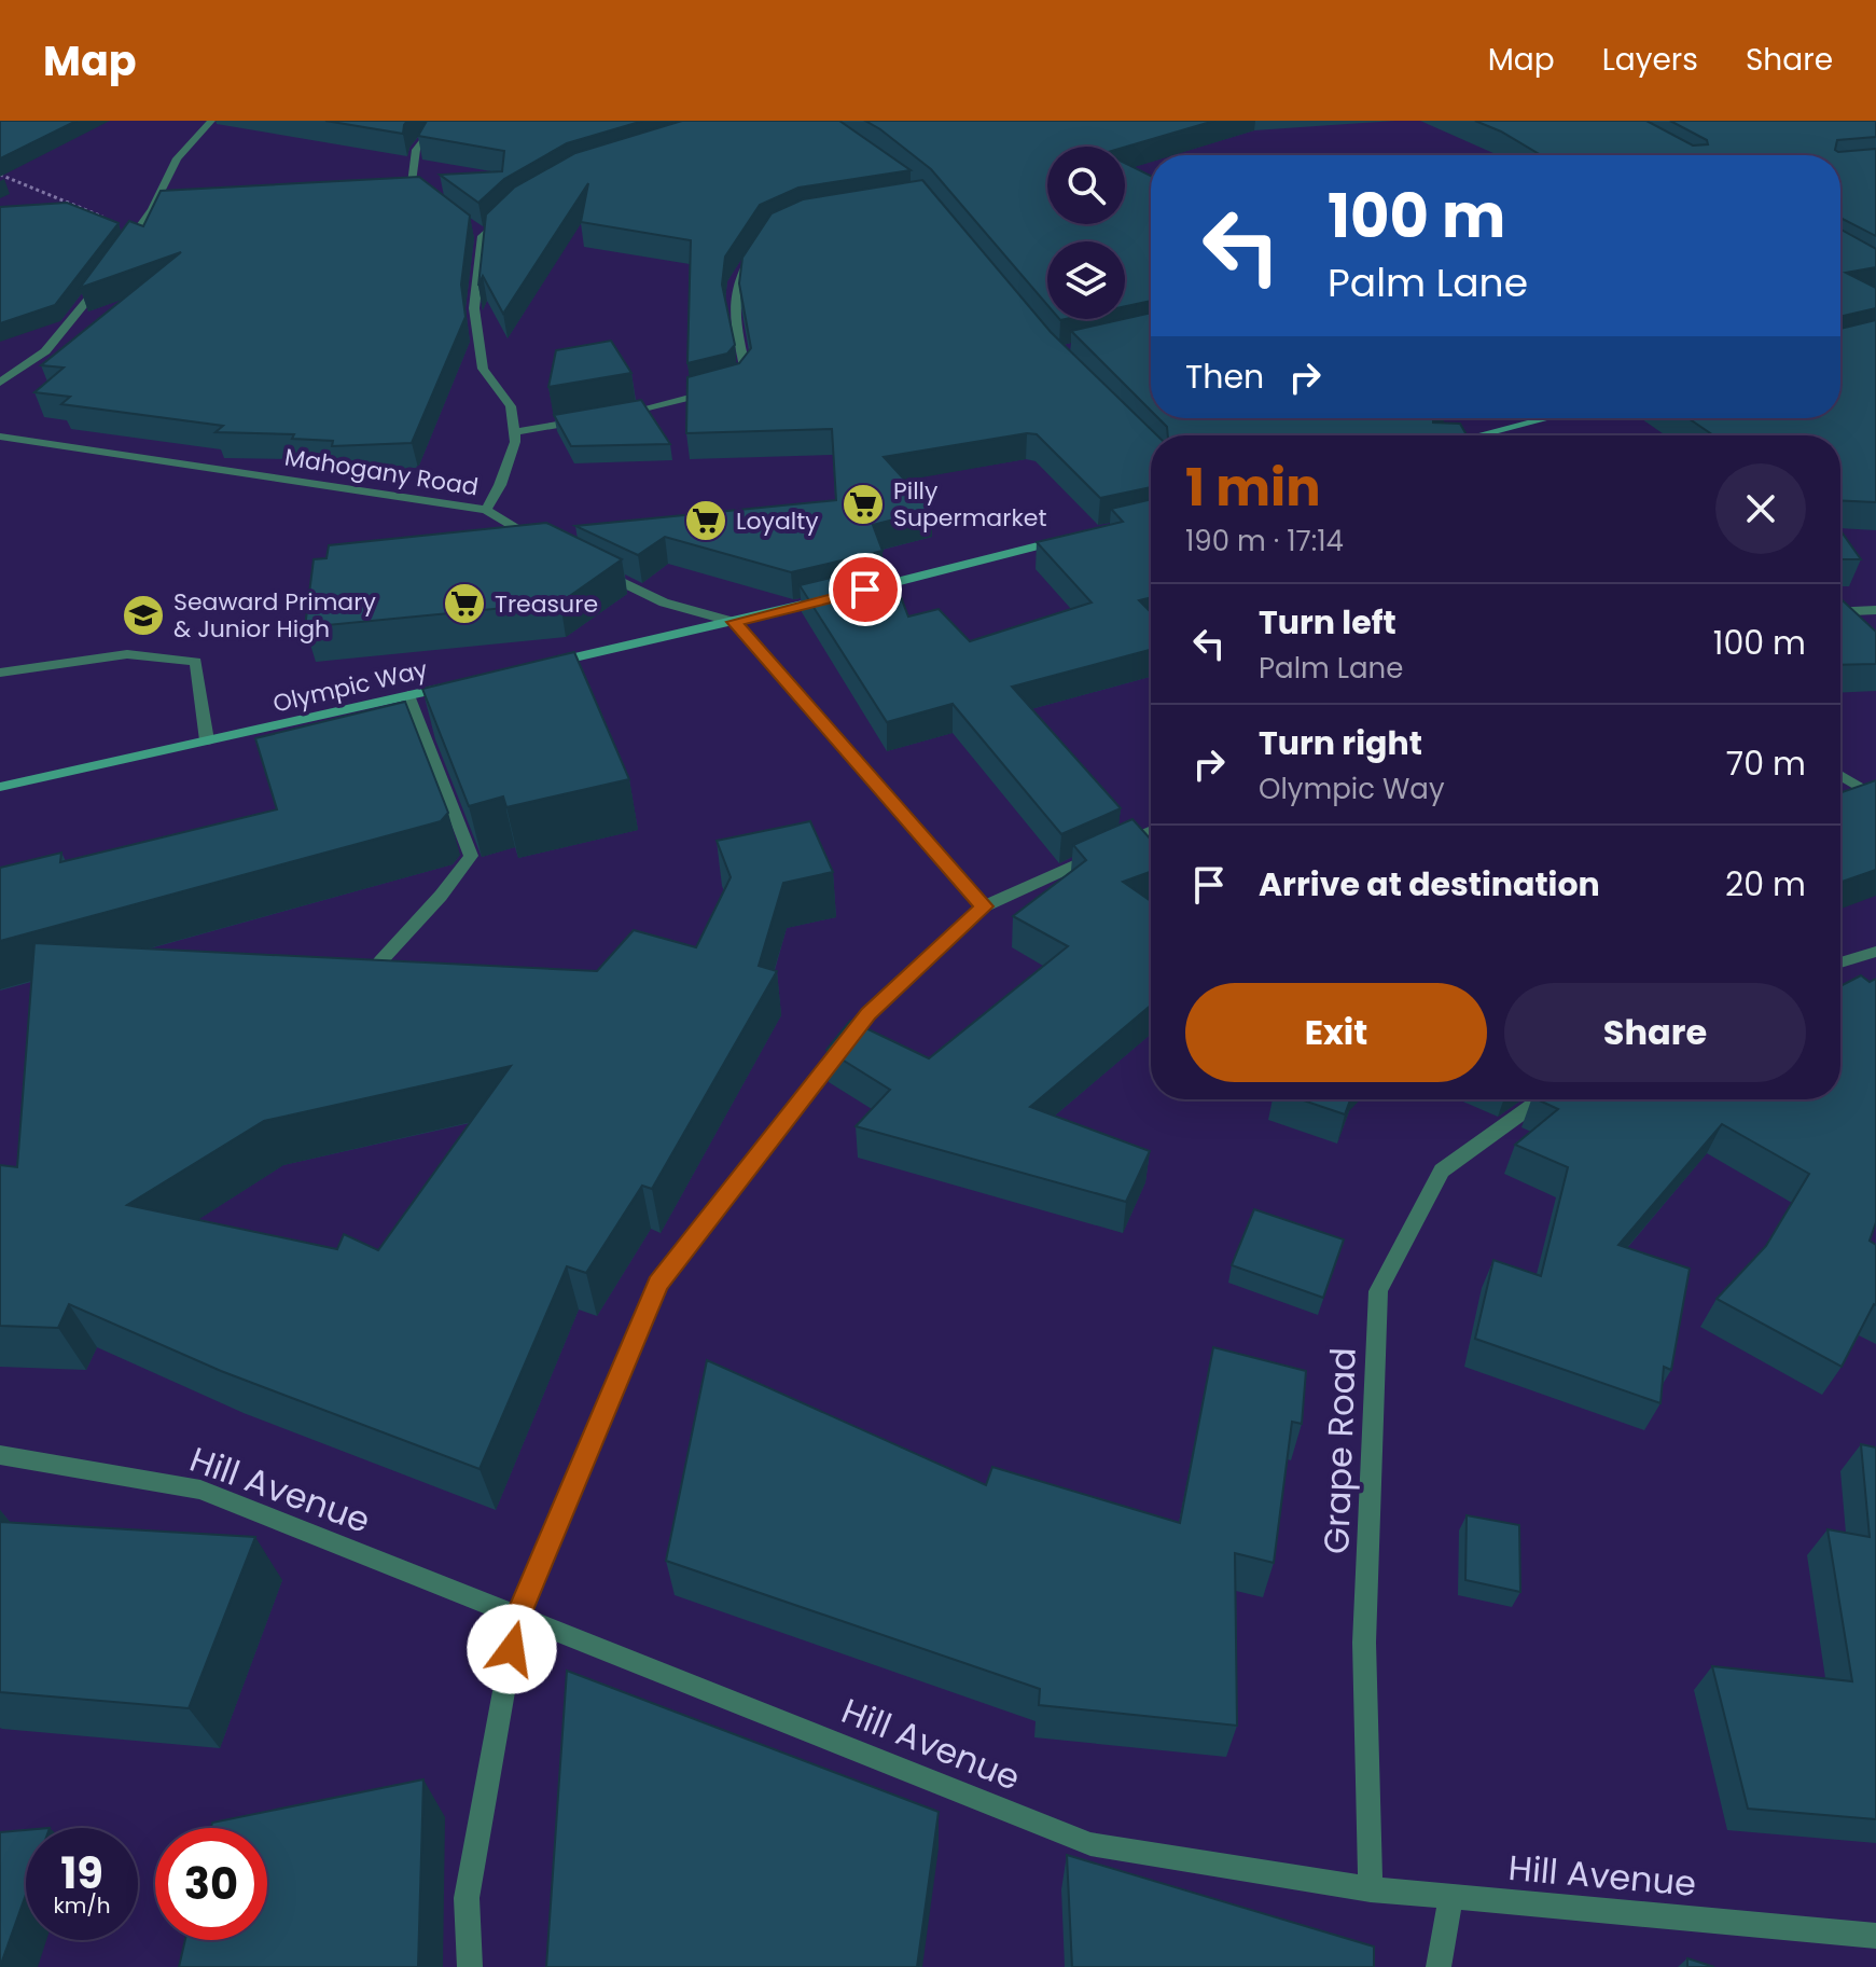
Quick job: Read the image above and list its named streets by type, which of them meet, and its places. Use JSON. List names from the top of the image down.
{
  "streets": {
    "street": [
      "Mahogany Road",
      "Olympic Way",
      "Grape Road",
      "Hill Avenue"
    ]
  },
  "crossings": [
    ["Grape Road", "Hill Avenue"]
  ],
  "places": {
    "supermarket": ["Pilly Supermarket", "Loyalty", "Treasure"],
    "school or university": ["Seaward Primary & Junior High"]
  },
  "page": {
    "header": "Map",
    "nav": ["Map", "Layers", "Share"],
    "turn": ["100 m", "Palm Lane"],
    "then": "Then",
    "heading": ["1 min", "190 m · 17:14"],
    "list": [
      {
        "name": "Turn left",
        "note": "Palm Lane",
        "value": "100 m"
      },
      {
        "name": "Turn right",
        "note": "Olympic Way",
        "value": "70 m"
      },
      {
        "name": "Arrive at destination",
        "value": "20 m"
      }
    ],
    "buttons": ["Exit", "Share"],
    "speed": "19 km/h",
    "limit": "30"
  }
}
